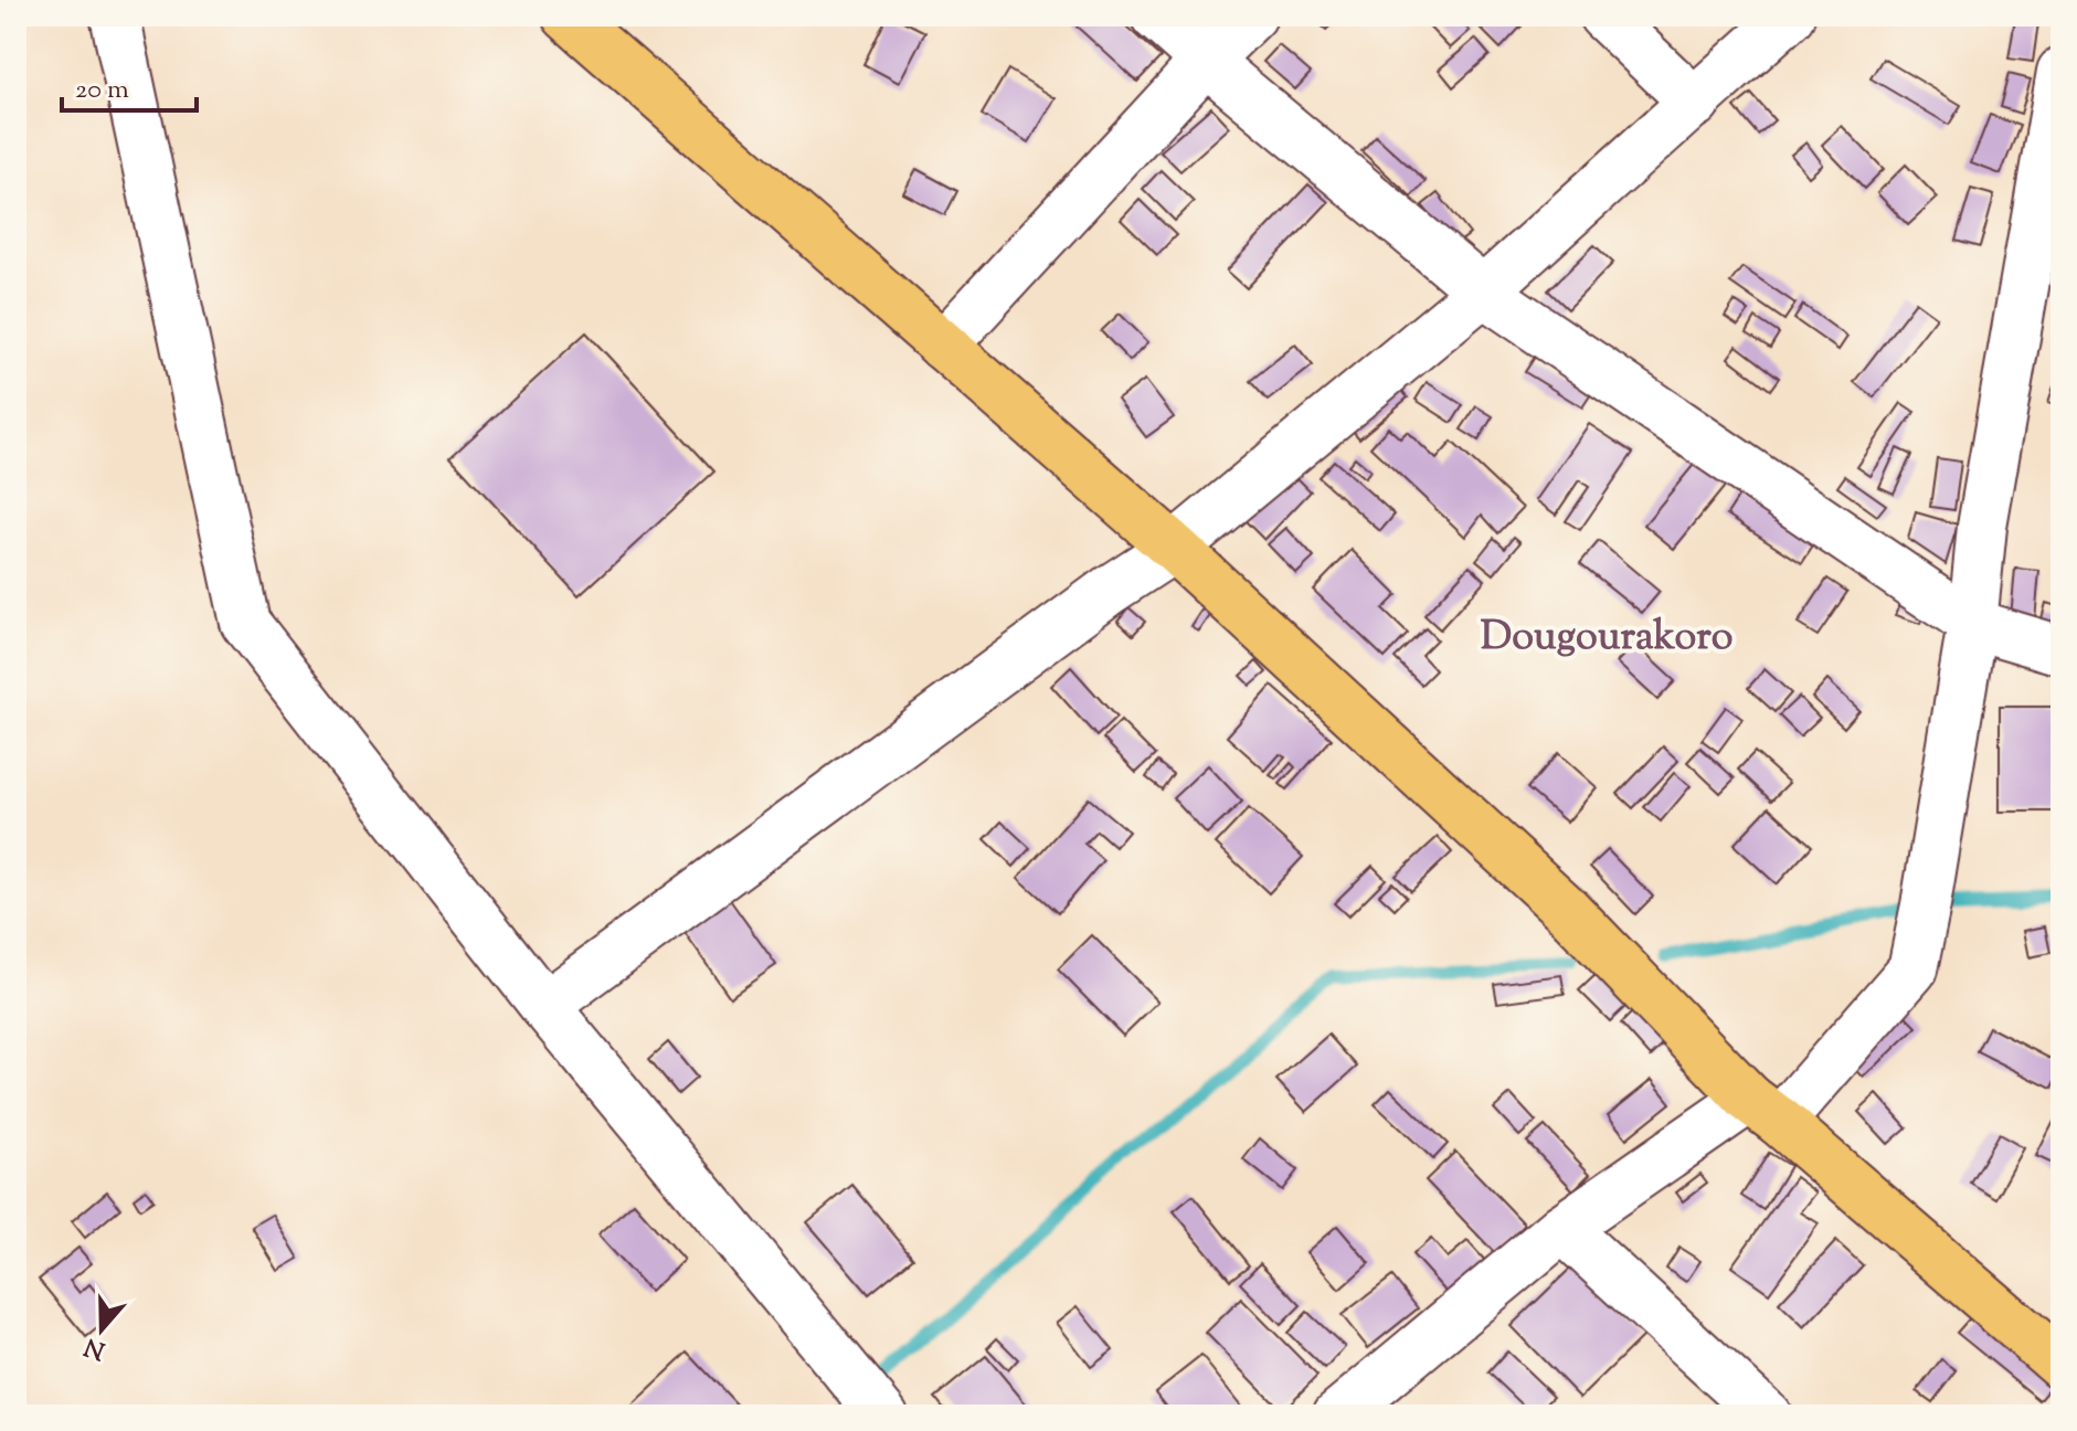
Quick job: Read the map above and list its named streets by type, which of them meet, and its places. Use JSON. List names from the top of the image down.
{
  "districts": ["Dougourakoro"],
  "scale_bar": "20 m",
  "north": "bottom"
}
